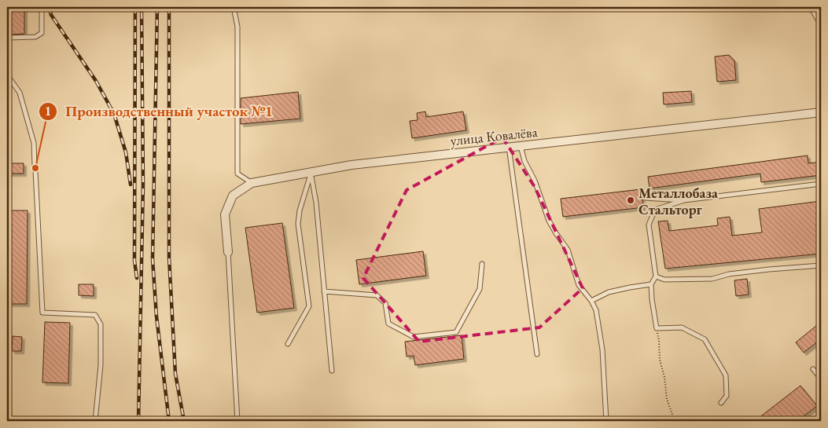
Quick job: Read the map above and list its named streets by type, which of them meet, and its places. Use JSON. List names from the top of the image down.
{
  "streets": {
    "street": ["улица Ковалёва"]
  },
  "places": ["Производственный участок №1", "Металлобаза Стальторг"]
}
